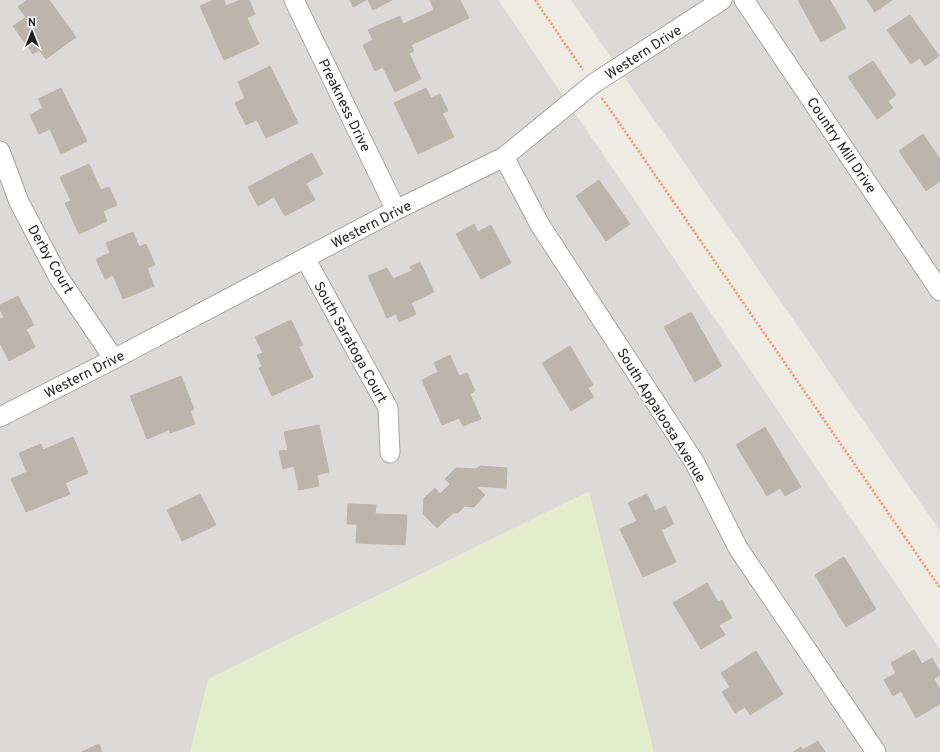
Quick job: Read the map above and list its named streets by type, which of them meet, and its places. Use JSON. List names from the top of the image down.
{
  "streets": {
    "street": [
      "Western Drive",
      "Preakness Drive",
      "Country Mill Drive",
      "Derby Court",
      "South Saratoga Court",
      "South Appaloosa Avenue"
    ]
  },
  "crossings": [
    ["Western Drive", "Preakness Drive"],
    ["Western Drive", "Derby Court"],
    ["Western Drive", "South Saratoga Court"],
    ["Western Drive", "South Appaloosa Avenue"]
  ],
  "north": "top"
}
